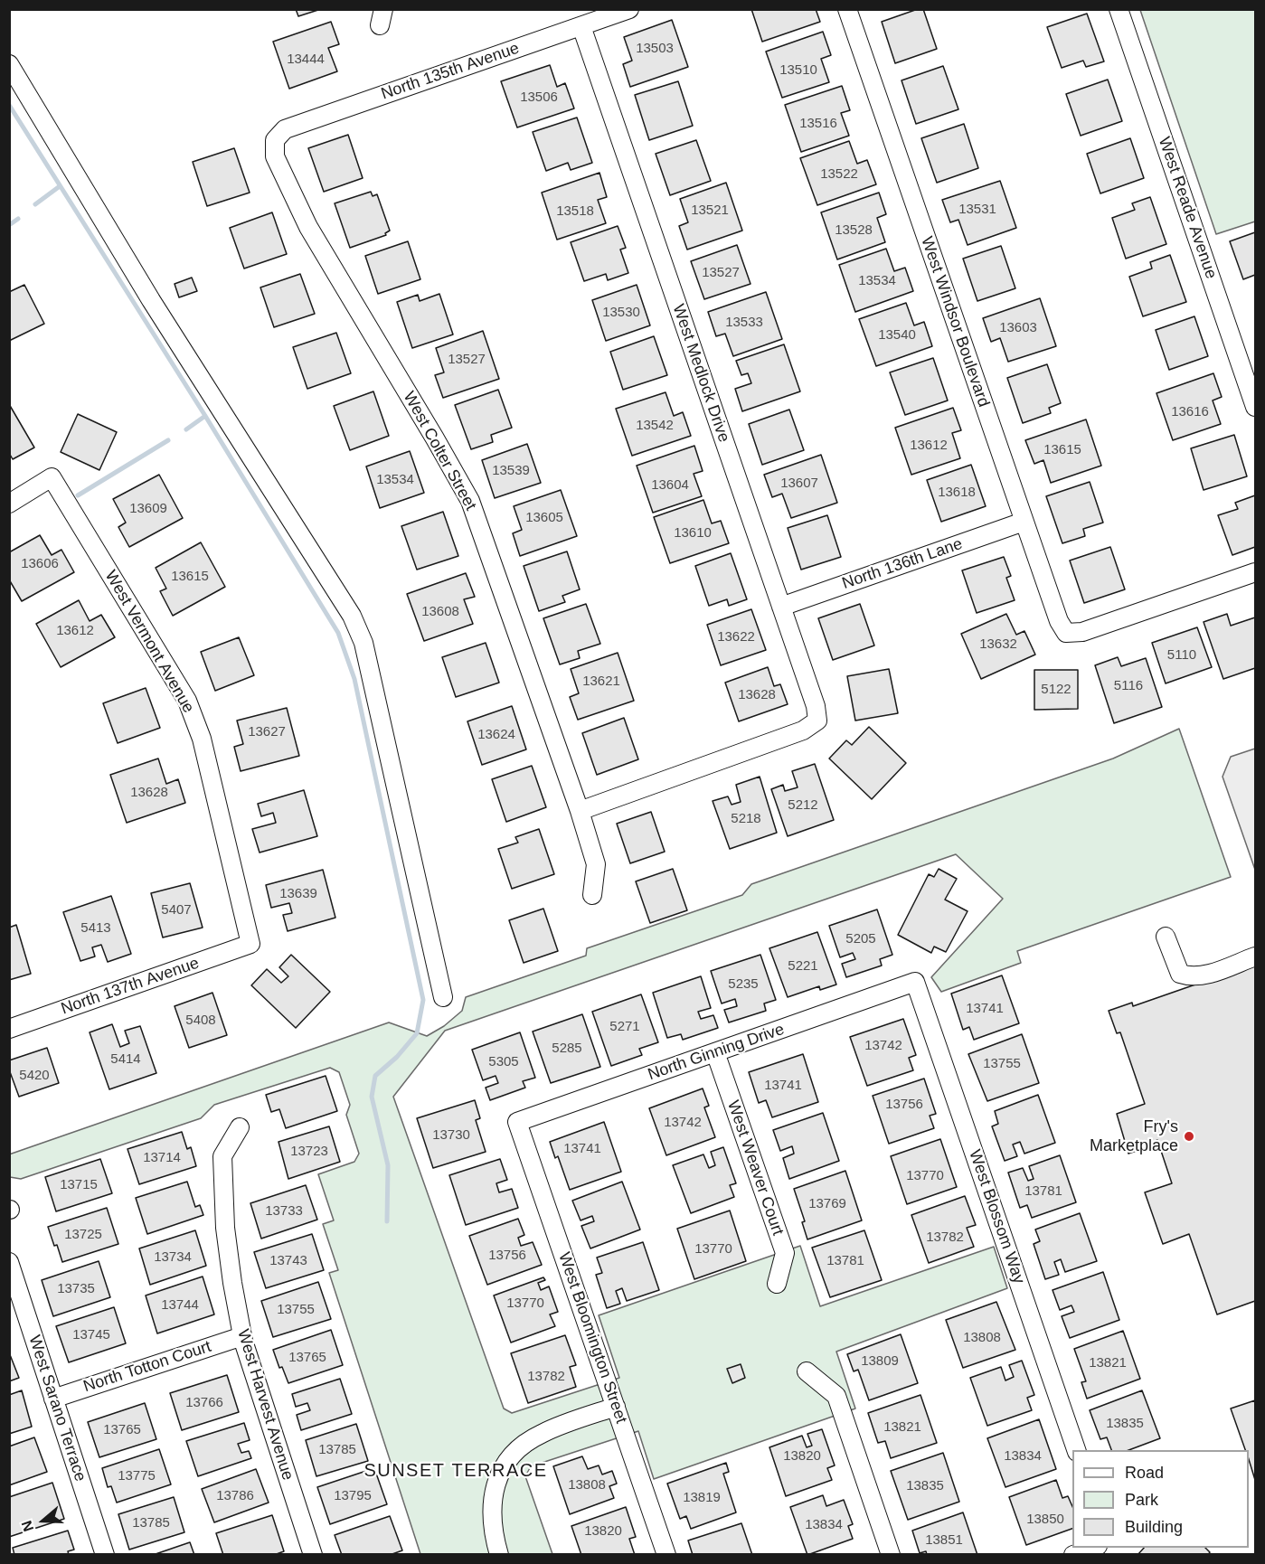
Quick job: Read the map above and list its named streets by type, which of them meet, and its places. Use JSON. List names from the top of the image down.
{
  "streets": {
    "street": [
      "North 135th Avenue",
      "West Reade Avenue",
      "West Windsor Boulevard",
      "West Medlock Drive",
      "West Colter Street",
      "North 136th Lane",
      "West Vermont Avenue",
      "North 137th Avenue",
      "North Ginning Drive",
      "West Weaver Court",
      "West Blossom Way",
      "West Bloomington Street",
      "North Totton Court",
      "West Harvest Avenue",
      "West Sarano Terrace"
    ]
  },
  "crossings": [
    ["North 135th Avenue", "West Medlock Drive"],
    ["North 135th Avenue", "West Colter Street"],
    ["West Windsor Boulevard", "North 136th Lane"],
    ["West Medlock Drive", "West Colter Street"],
    ["West Medlock Drive", "North 136th Lane"],
    ["West Vermont Avenue", "North 137th Avenue"],
    ["North Ginning Drive", "West Weaver Court"],
    ["North Ginning Drive", "West Blossom Way"],
    ["North Ginning Drive", "West Bloomington Street"],
    ["North Totton Court", "West Harvest Avenue"],
    ["North Totton Court", "West Sarano Terrace"]
  ],
  "districts": ["SUNSET TERRACE"],
  "places": ["Fry's Marketplace"],
  "house_numbers": [
    "13503",
    "13444",
    "13510",
    "13506",
    "13516",
    "13522",
    "13531",
    "13521",
    "13518",
    "13528",
    "13527",
    "13534",
    "13530",
    "13533",
    "13603",
    "13540",
    "13527",
    "13616",
    "13542",
    "13612",
    "13615",
    "13539",
    "13534",
    "13607",
    "13604",
    "13618",
    "13609",
    "13605",
    "13610",
    "13606",
    "13615",
    "13608",
    "13612",
    "13622",
    "13632",
    "5110",
    "13621",
    "5116",
    "5122",
    "13628",
    "13627",
    "13624",
    "13628",
    "5212",
    "5218",
    "13639",
    "5407",
    "5413",
    "5205",
    "5221",
    "5235",
    "13741",
    "5408",
    "5271",
    "13742",
    "5285",
    "5414",
    "5305",
    "13755",
    "5420",
    "13741",
    "13756",
    "13742",
    "13730",
    "13741",
    "13723",
    "13714",
    "13770",
    "13715",
    "13781",
    "13769",
    "13733",
    "13725",
    "13782",
    "13770",
    "13756",
    "13734",
    "13743",
    "13781",
    "13735",
    "13770",
    "13744",
    "13755",
    "13745",
    "13808",
    "13765",
    "13809",
    "13821",
    "13782",
    "13766",
    "13835",
    "13821",
    "13765",
    "13785",
    "13820",
    "13834",
    "13775",
    "13808",
    "13835",
    "13786",
    "13795",
    "13819",
    "13850",
    "13785",
    "13834",
    "13820",
    "13851"
  ],
  "legend": ["Road", "Park", "Building"],
  "north": "left"
}
